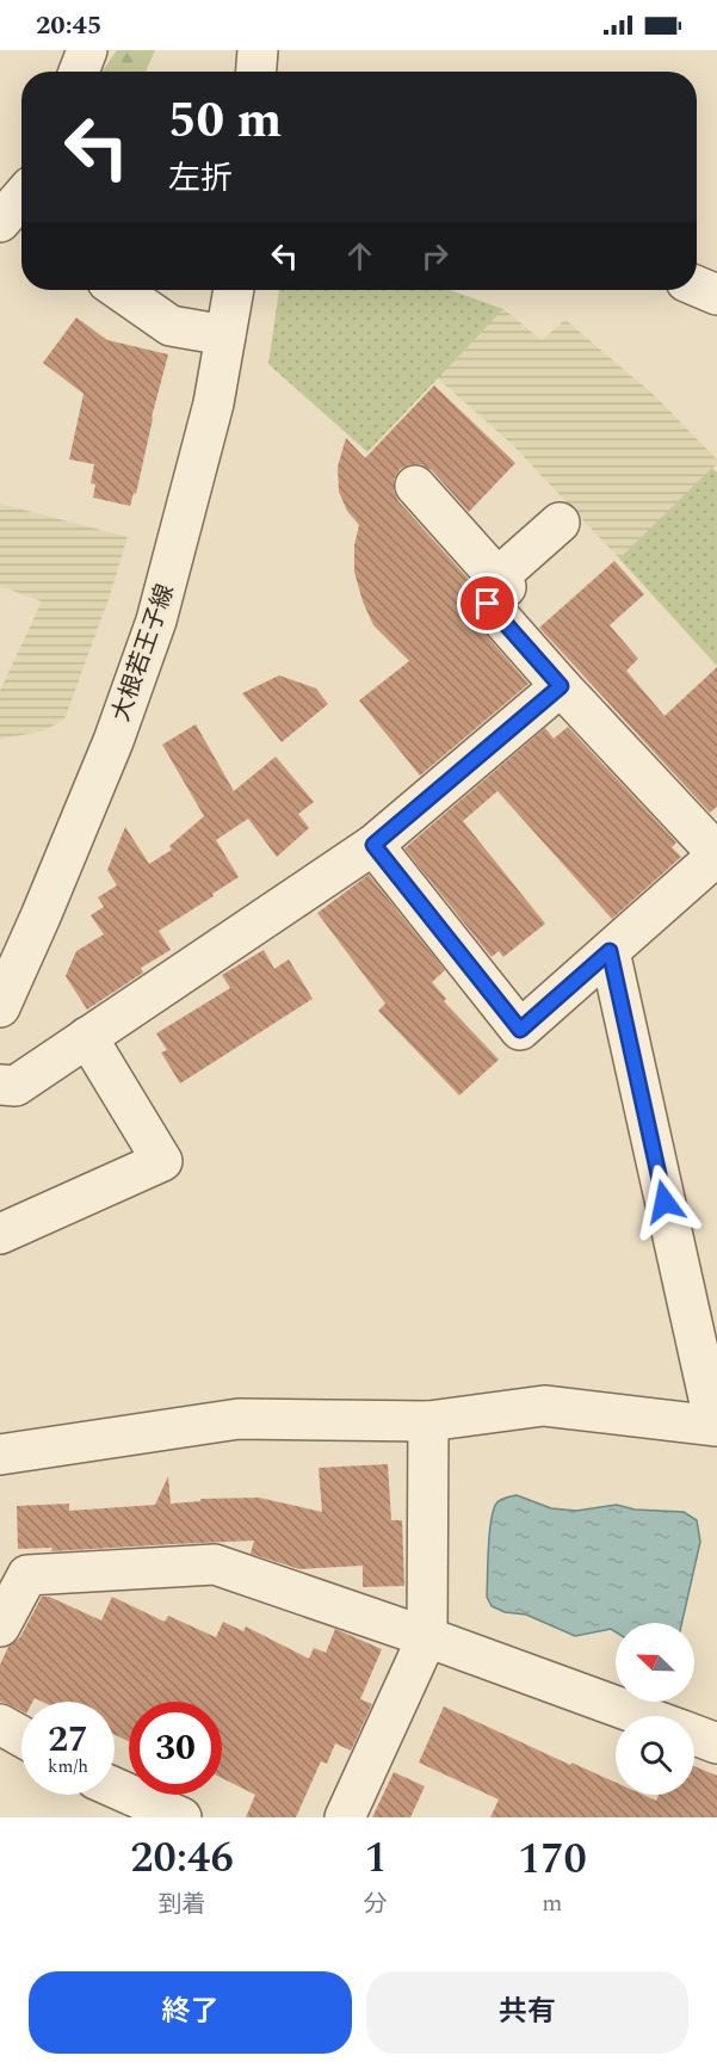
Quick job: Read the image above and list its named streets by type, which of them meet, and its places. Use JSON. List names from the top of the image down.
{
  "streets": {
    "street": ["大根若王子線"]
  },
  "north": "top left",
  "page": {
    "status": "20:45",
    "turn": ["50 m", "左折"],
    "speed": "27 km/h",
    "limit": "30",
    "eta": [
      "20:46",
      "到着",
      "1",
      "分",
      "170",
      "m"
    ],
    "buttons": ["終了", "共有"]
  }
}
